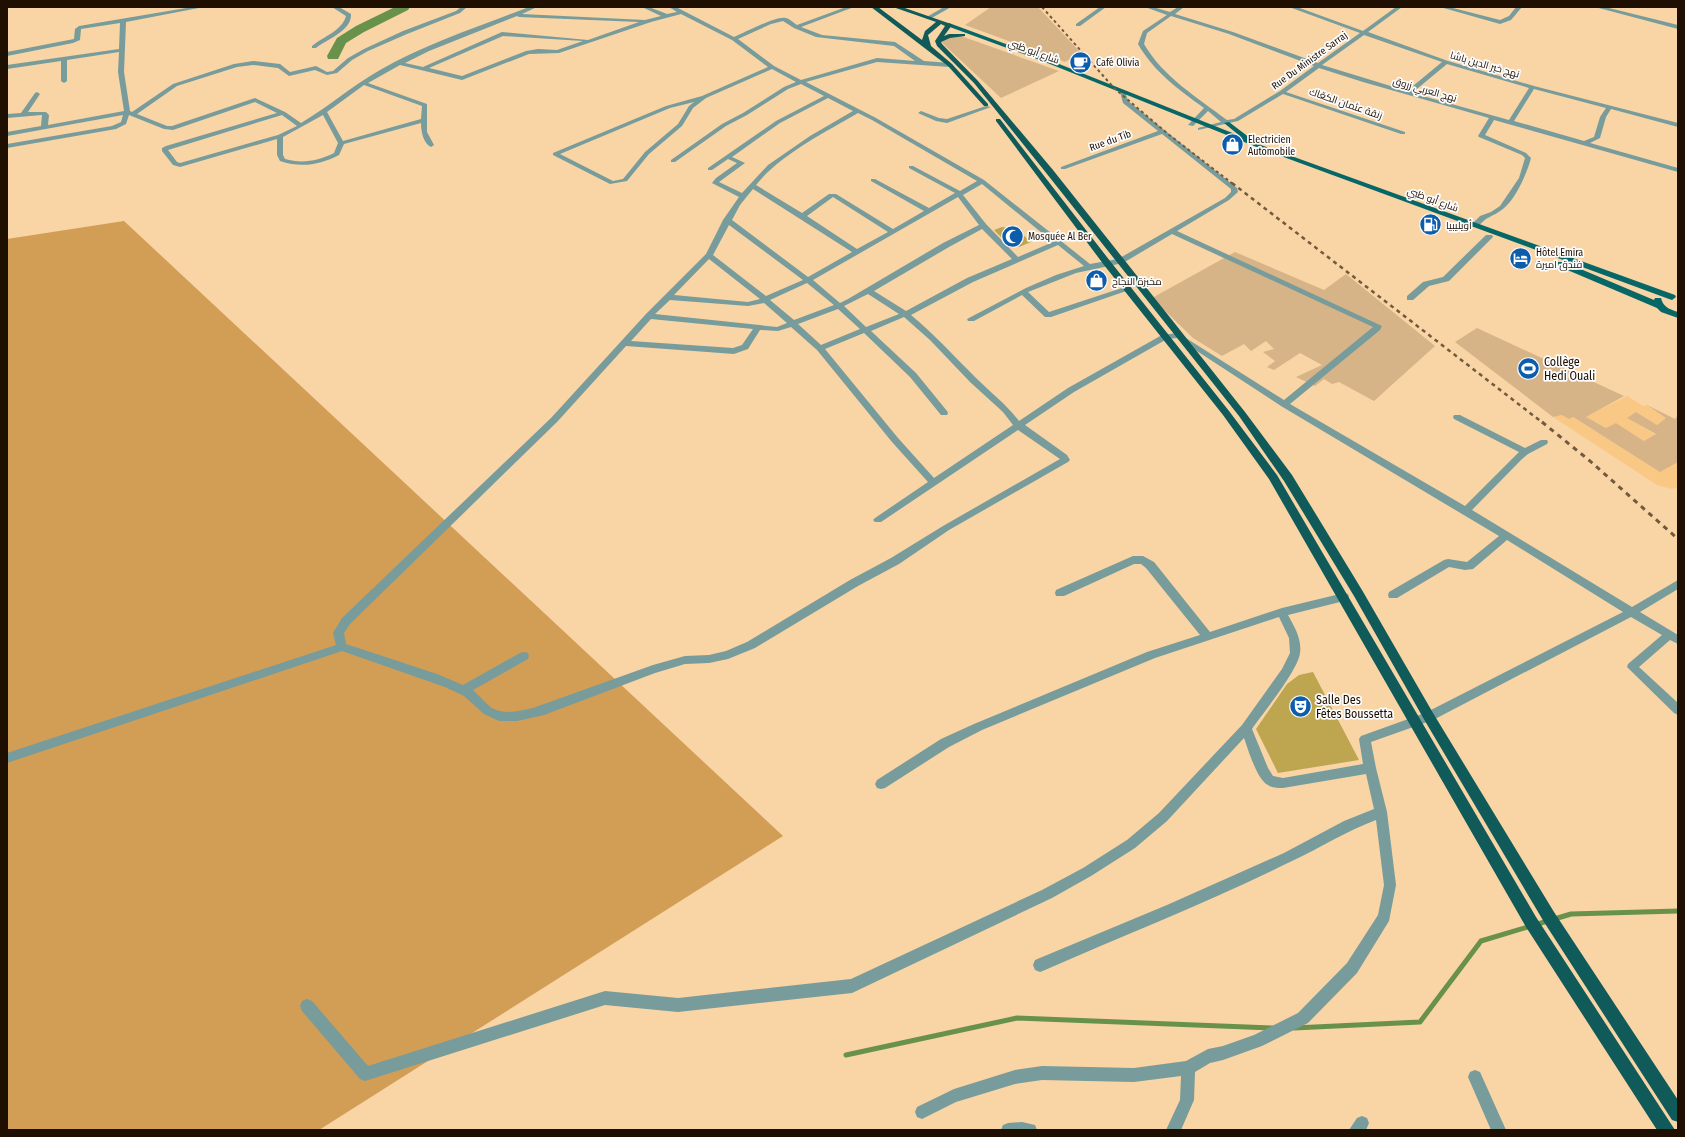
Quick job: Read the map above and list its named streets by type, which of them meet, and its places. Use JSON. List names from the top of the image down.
{
  "streets": {
    "highway": ["شارع أبو ظبي"],
    "street": [
      "Rue Du Ministre Sarraj",
      "نهج خير الدين باشا",
      "نهج العربي زروق",
      "زنقة عثمان الكعّاك",
      "Rue du Tib"
    ]
  },
  "crossings": [
    ["شارع أبو ظبي", "Rue Du Ministre Sarraj"],
    ["Rue Du Ministre Sarraj", "نهج خير الدين باشا"],
    ["Rue Du Ministre Sarraj", "نهج العربي زروق"],
    ["Rue Du Ministre Sarraj", "زنقة عثمان الكعّاك"]
  ],
  "places": {
    "cafe": ["Café Olivia"],
    "shop": ["Electricien Automobile", "مخبزة النجاح"],
    "fuel station": ["أويليبيا"],
    "mosque": ["Mosquée Al Ber"],
    "hotel": ["Hôtel Emira فندق اميرة"],
    "sports": ["Collège Hedi Ouali"],
    "theatre": ["Salle Des Fêtes Boussetta"]
  }
}
